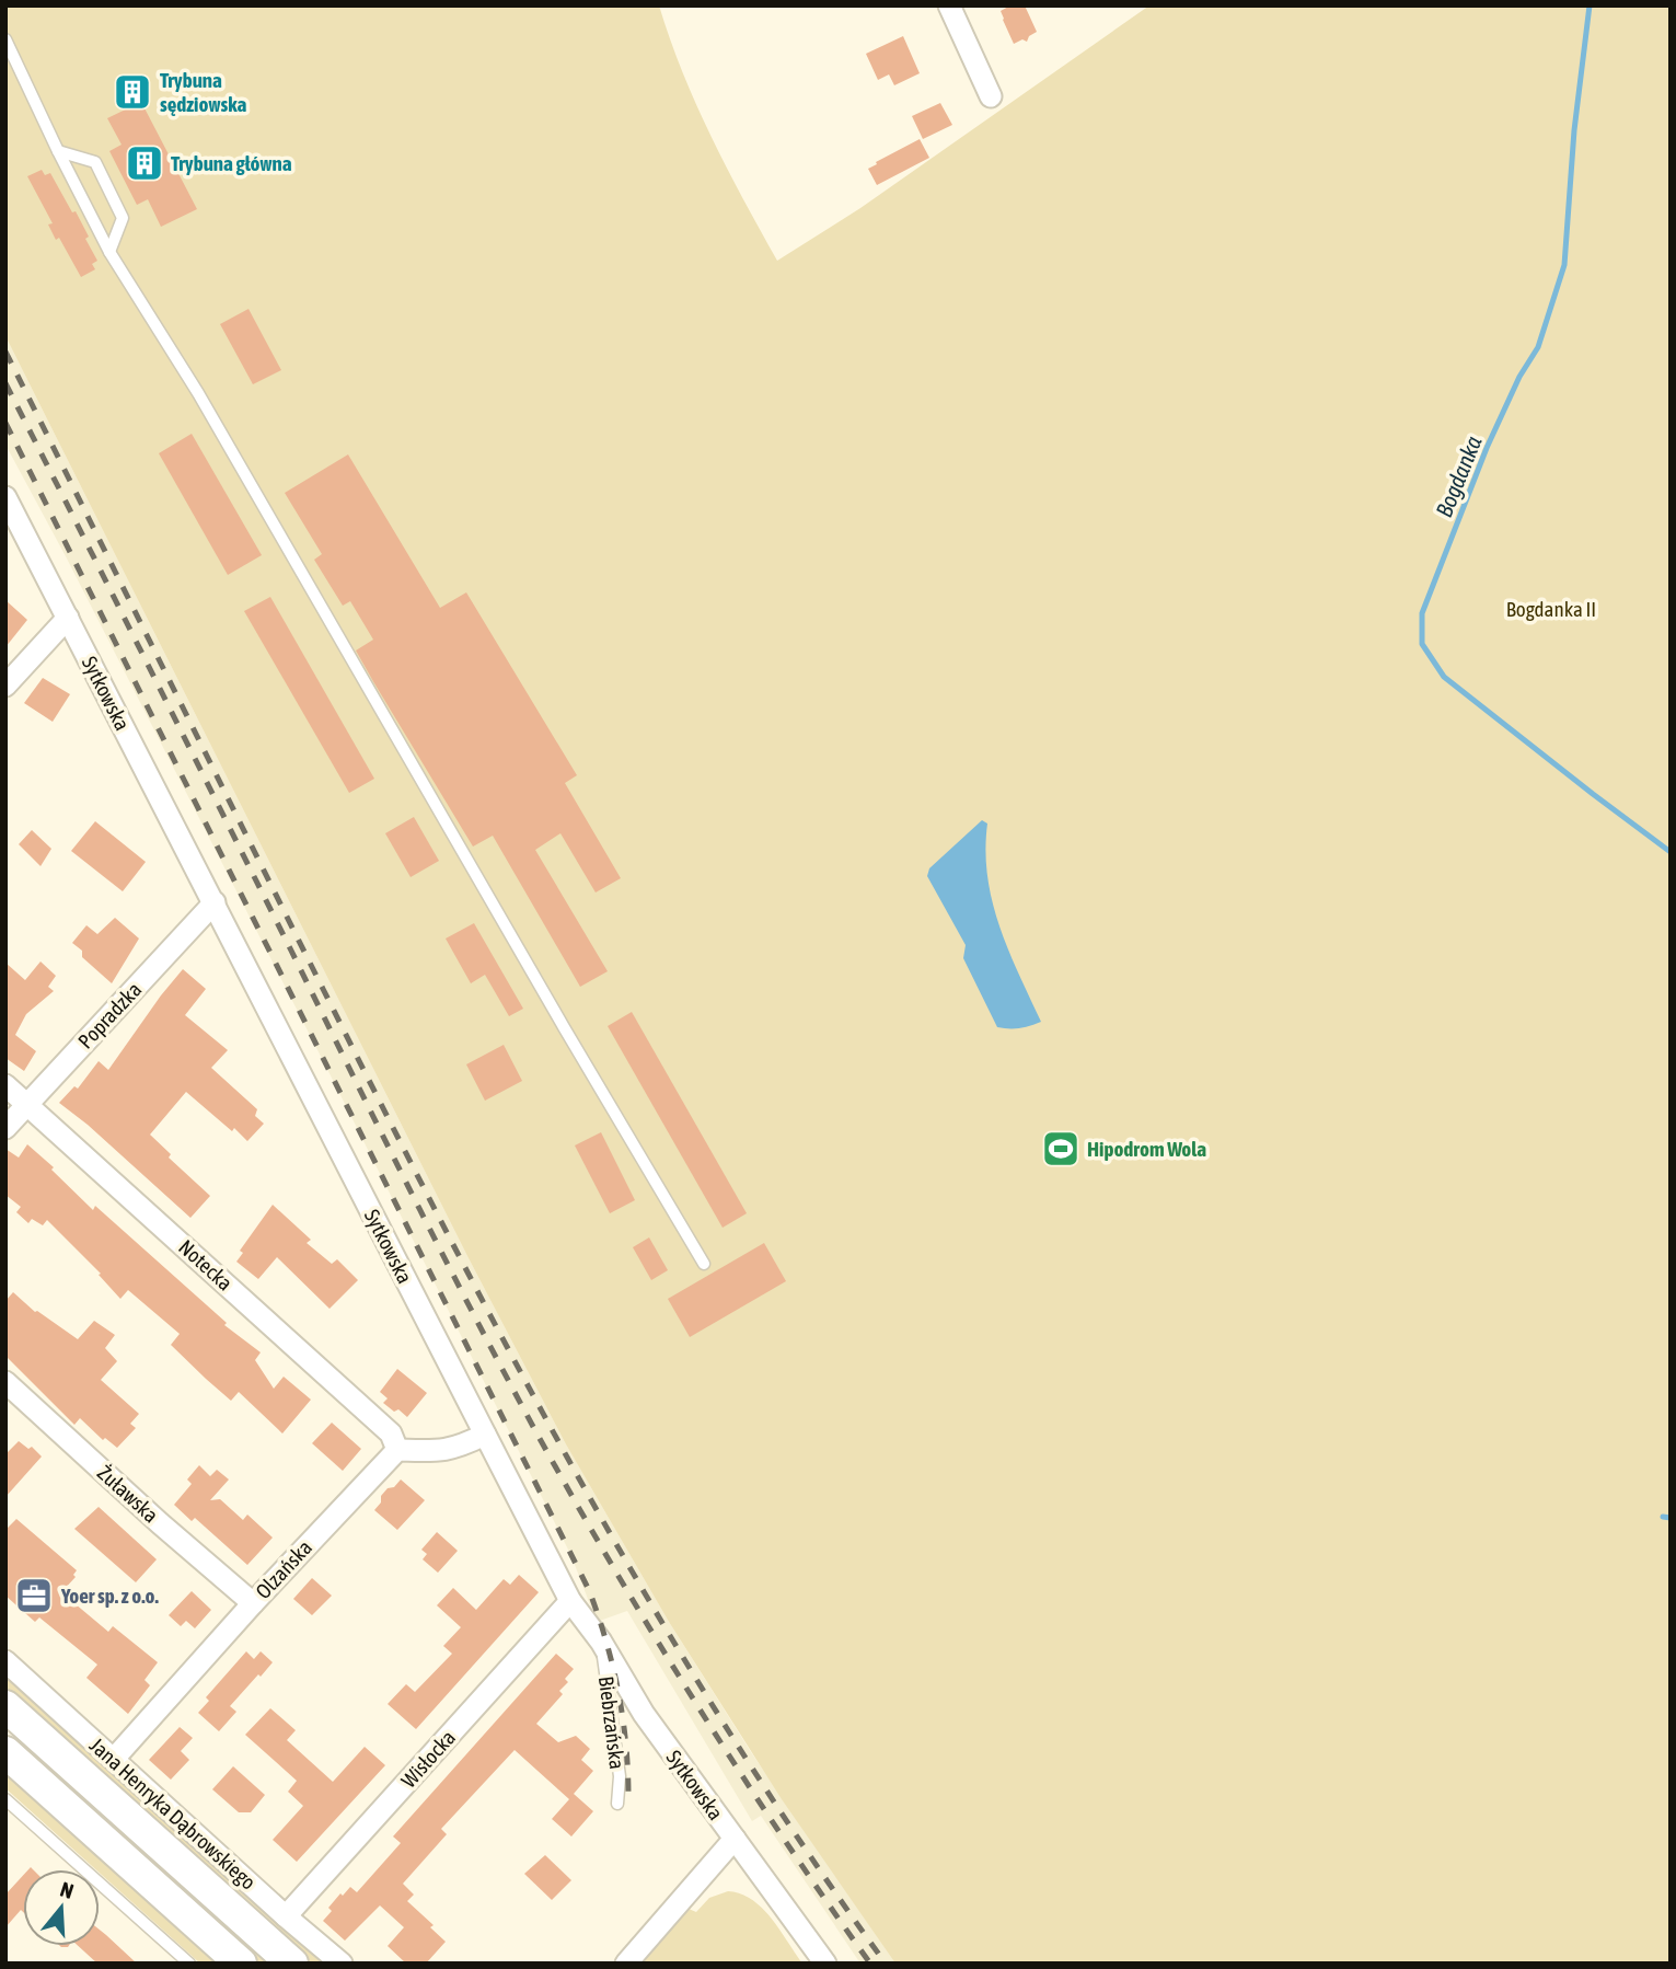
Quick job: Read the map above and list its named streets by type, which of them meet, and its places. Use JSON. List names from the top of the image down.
{
  "streets": {
    "main road": ["Jana Henryka Dąbrowskiego"],
    "street": [
      "Sytkowska",
      "Popradzka",
      "Notecka",
      "Żuławska",
      "Olzańska",
      "Wisłocka"
    ],
    "lane": ["Biebrzańska"]
  },
  "crossings": [
    ["Sytkowska", "Popradzka"],
    ["Sytkowska", "Biebrzańska"],
    ["Sytkowska", "Wisłocka"],
    ["Popradzka", "Notecka"],
    ["Notecka", "Olzańska"],
    ["Żuławska", "Olzańska"],
    ["Olzańska", "Jana Henryka Dąbrowskiego"],
    ["Wisłocka", "Jana Henryka Dąbrowskiego"]
  ],
  "water": ["Bogdanka"],
  "parks": ["Bogdanka II"],
  "places": {
    "building": ["Trybuna sędziowska", "Trybuna główna"],
    "sports": ["Hipodrom Wola"],
    "office": ["Yoer sp. z o.o."]
  },
  "north": "top"
}
